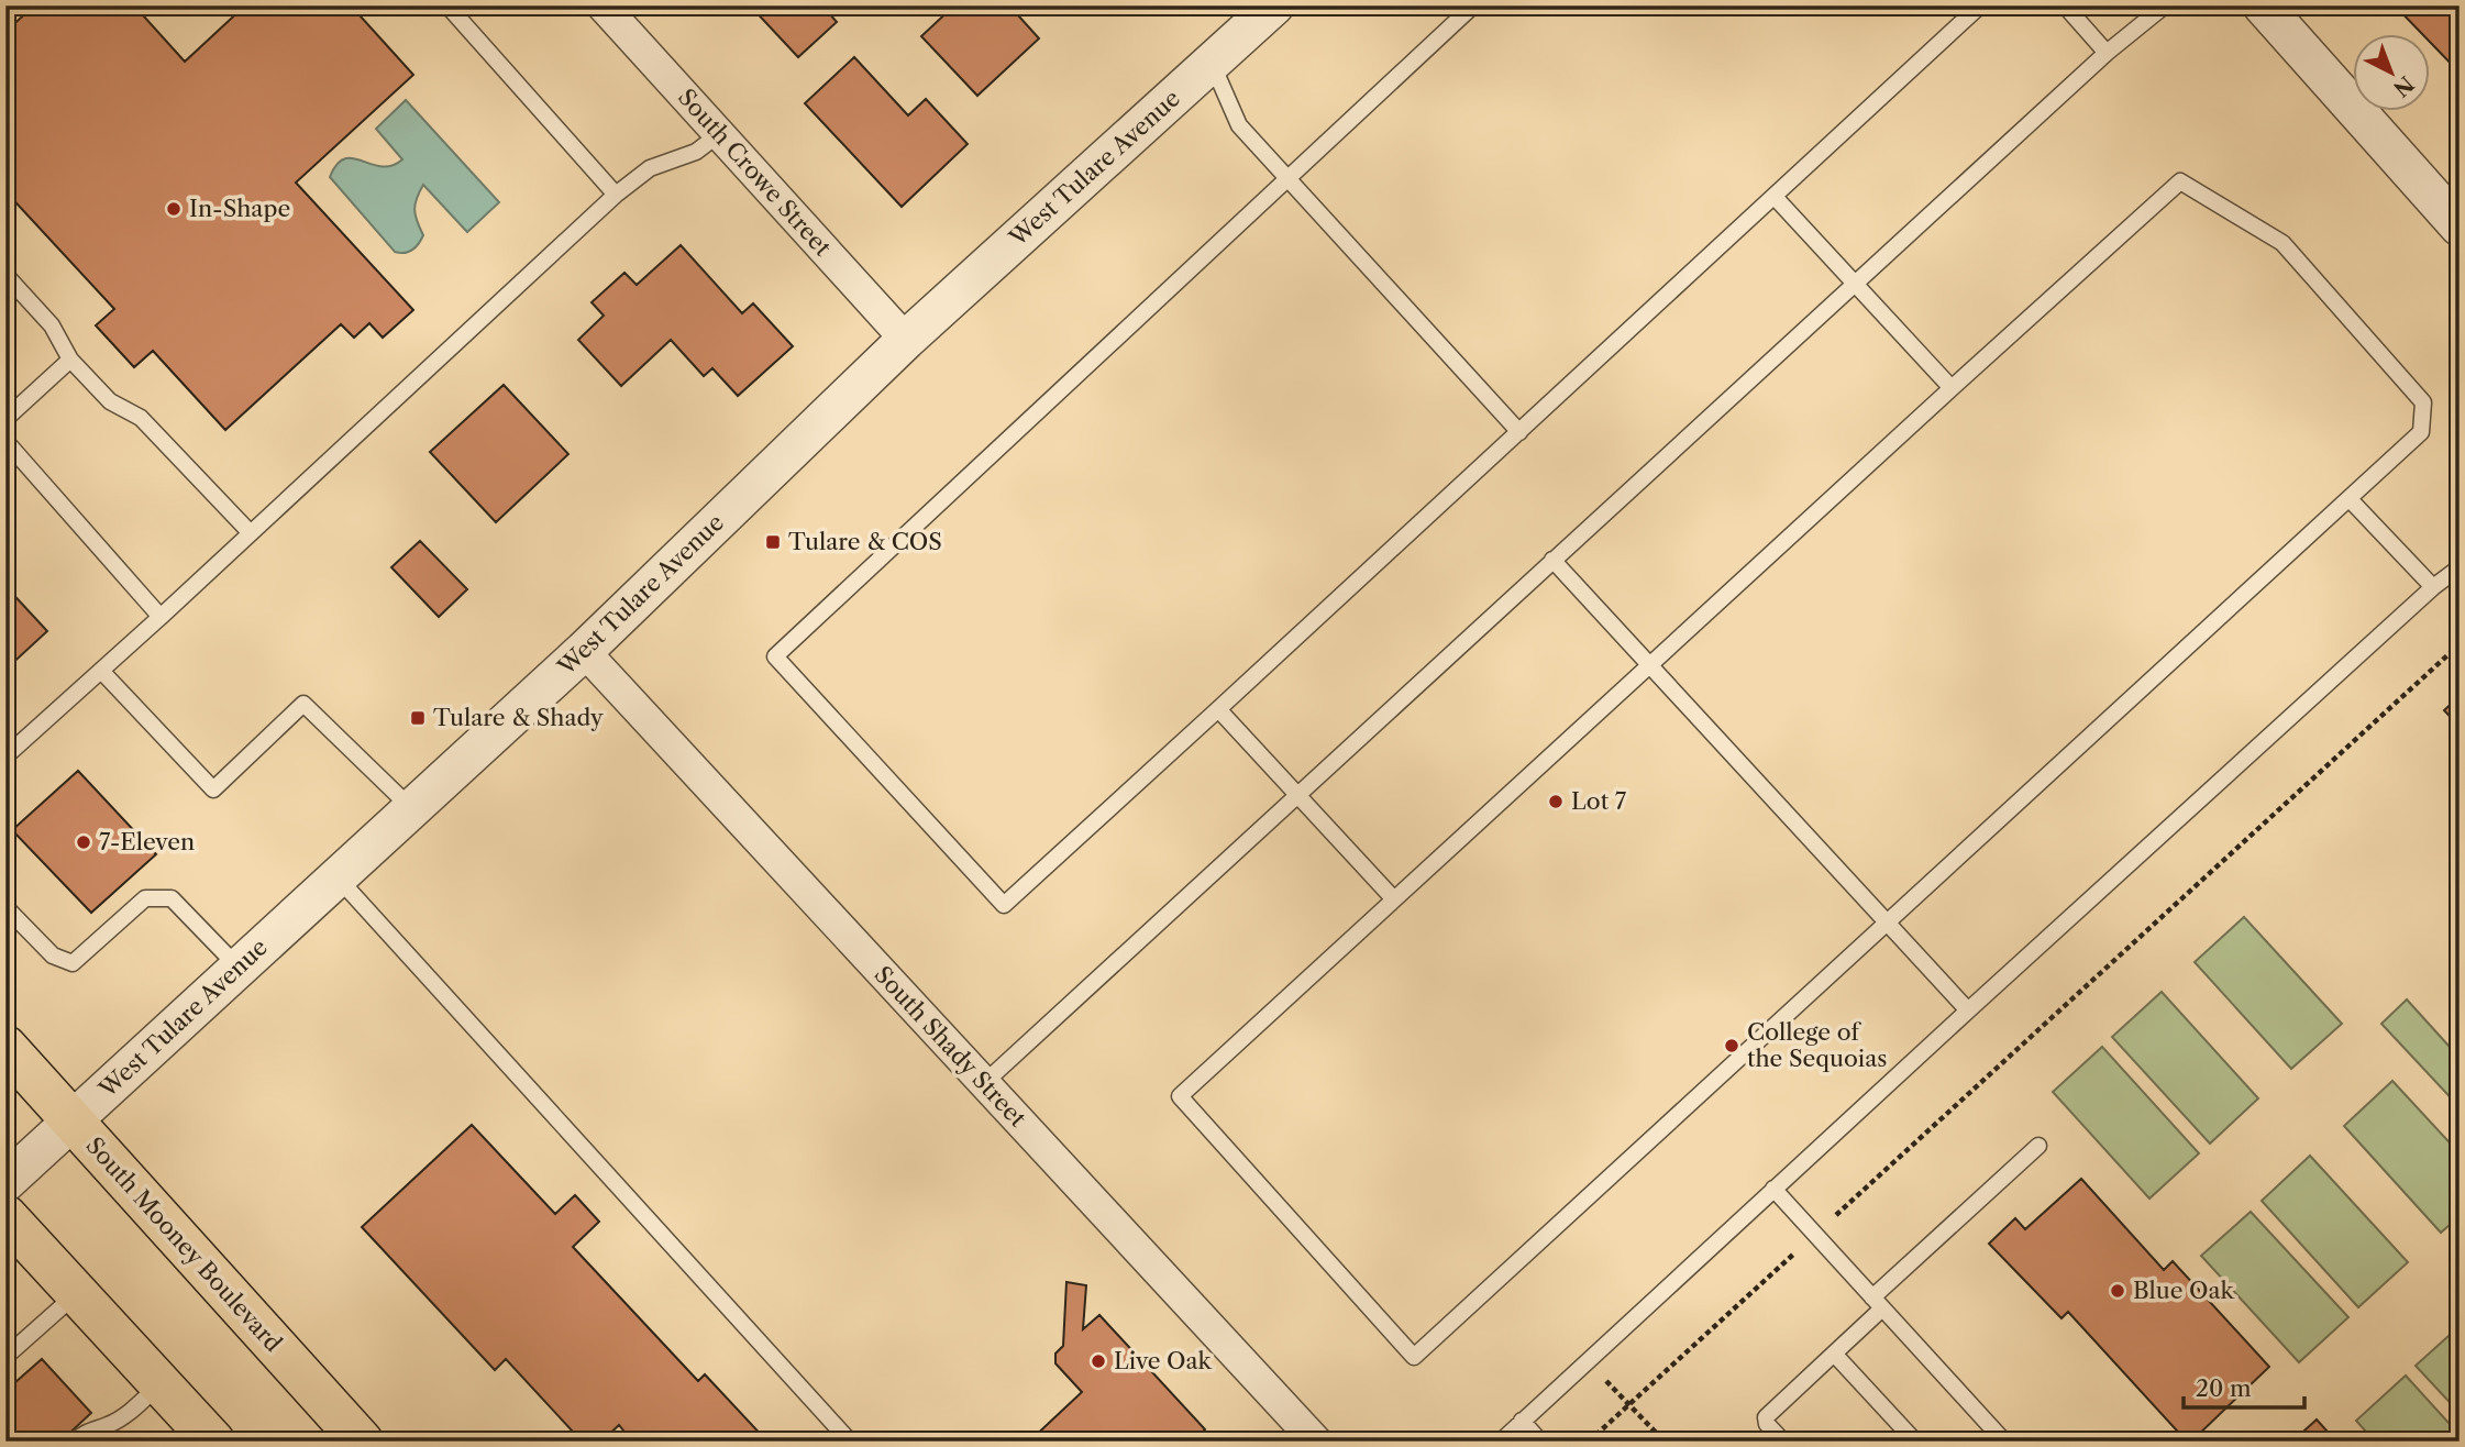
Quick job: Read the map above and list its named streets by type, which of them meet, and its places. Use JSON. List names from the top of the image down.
{
  "streets": {
    "main road": ["South Mooney Boulevard"],
    "street": ["West Tulare Avenue", "South Crowe Street", "South Shady Street"]
  },
  "crossings": [
    ["West Tulare Avenue", "South Crowe Street"],
    ["West Tulare Avenue", "South Shady Street"],
    ["West Tulare Avenue", "South Mooney Boulevard"]
  ],
  "places": {
    "other": [
      "In-Shape",
      "Lot 7",
      "7-Eleven",
      "College of the Sequoias",
      "Blue Oak",
      "Live Oak"
    ],
    "transit": ["Tulare & COS", "Tulare & Shady"]
  },
  "scale_bar": "20 m",
  "north": "bottom right"
}
